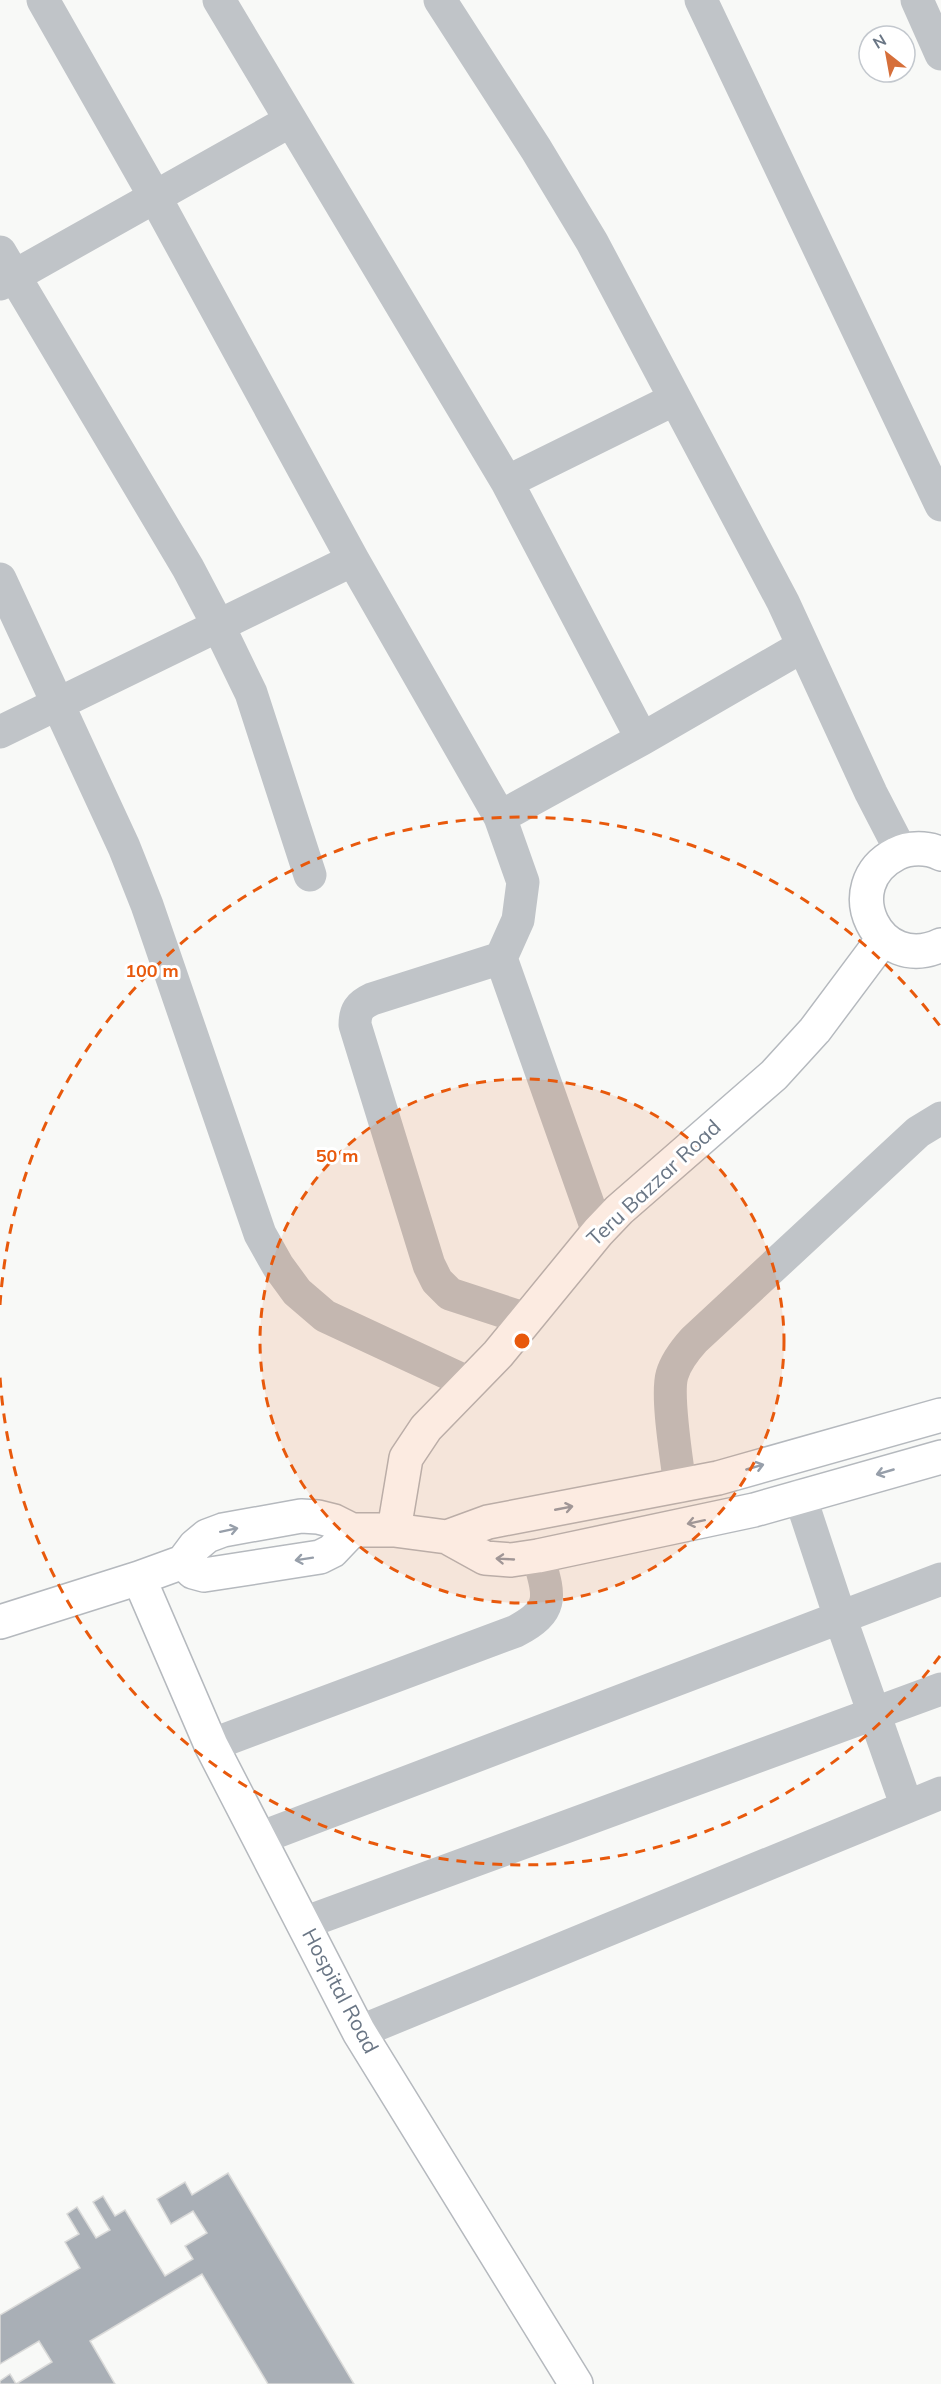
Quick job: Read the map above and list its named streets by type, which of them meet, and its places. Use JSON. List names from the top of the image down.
{
  "streets": {
    "street": ["Teru Bazzar Road", "Hospital Road"]
  },
  "north": "top left",
  "rings": ["100 m", "50 m"]
}
